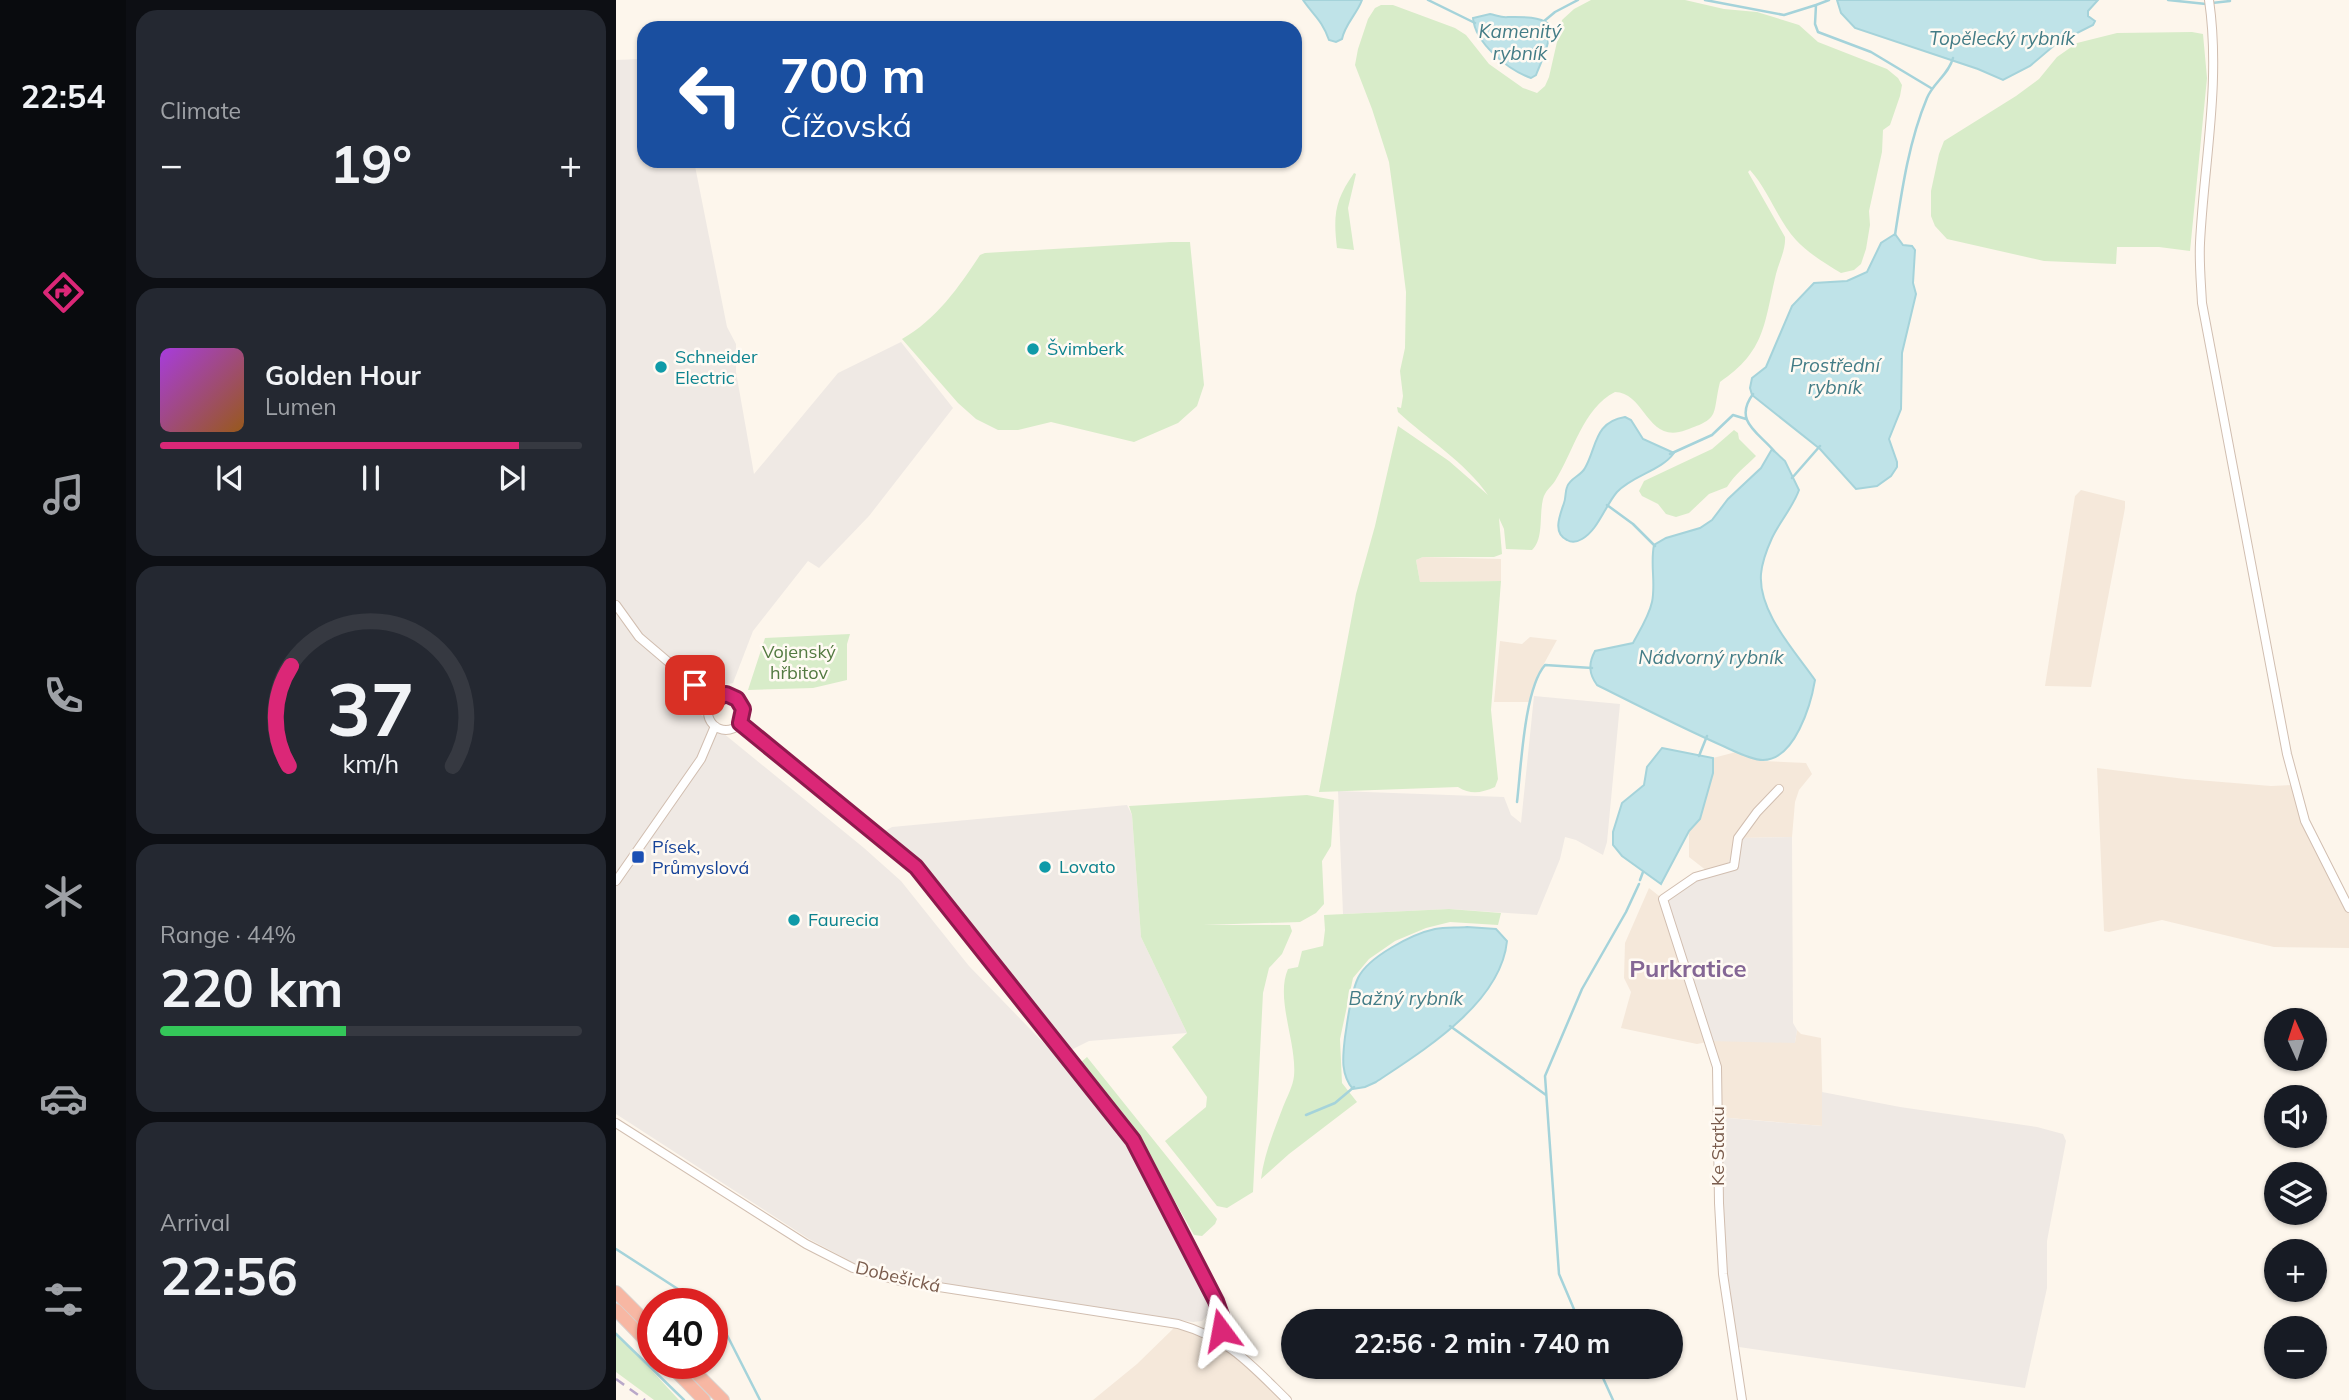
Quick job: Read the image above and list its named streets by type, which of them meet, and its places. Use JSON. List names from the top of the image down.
{
  "streets": {
    "street": ["Ke Statku", "Dobešická"]
  },
  "districts": ["Purkratice"],
  "water": [
    "Kamenitý rybník",
    "Topělecký rybník",
    "Prostřední rybník",
    "Nádvorný rybník",
    "Bažný rybník"
  ],
  "parks": ["Vojenský hřbitov"],
  "places": {
    "other": [
      "Švimberk",
      "Schneider Electric",
      "Lovato",
      "Faurecia"
    ],
    "transit": ["Písek, Průmyslová"]
  },
  "north": "top",
  "page": {
    "tabs": "22:54",
    "tile": [
      "Climate",
      ["Range · 44%", "220 km"],
      ["Arrival", "22:56"]
    ],
    "turn": ["700 m", "Čížovská"],
    "heat": ["−", "19°", "+"],
    "song": ["Golden Hour", "Lumen"],
    "map_buttons": ["+", "−"],
    "limit": "40",
    "trip": "22:56 · 2 min · 740 m",
    "gauge": ["37", "km/h"]
  }
}
